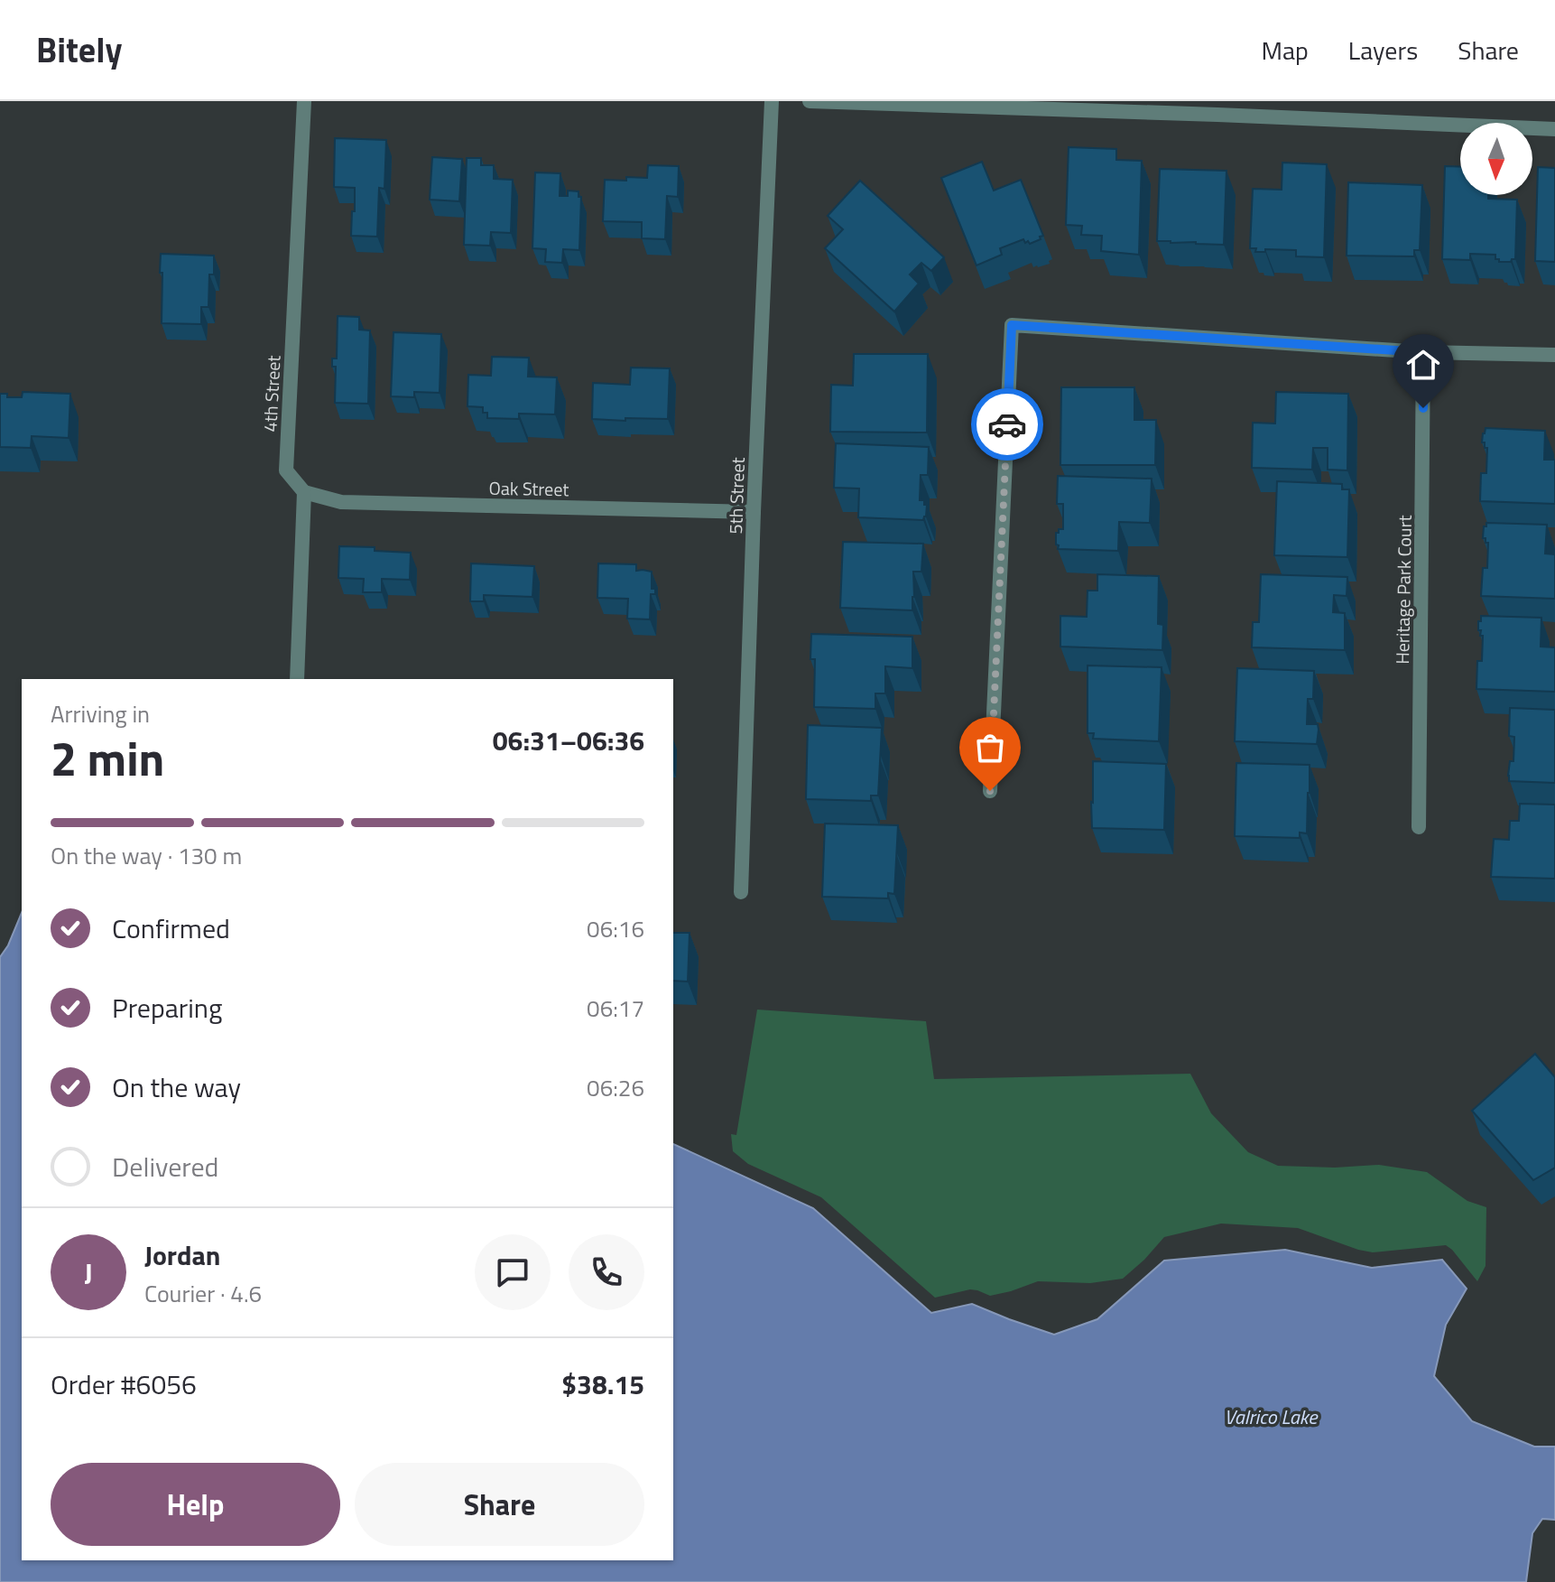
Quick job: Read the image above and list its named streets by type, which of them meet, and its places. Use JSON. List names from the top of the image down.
{
  "streets": {
    "street": [
      "4th Street",
      "Oak Street",
      "5th Street",
      "Heritage Park Court"
    ]
  },
  "crossings": [
    ["4th Street", "Oak Street"],
    ["Oak Street", "5th Street"]
  ],
  "water": ["Valrico Lake"],
  "north": "bottom",
  "page": {
    "header": "Bitely",
    "nav": ["Map", "Layers", "Share"],
    "heading": ["2 min", "Arriving in", "06:31–06:36"],
    "panel": [
      "Jordan",
      "Courier · 4.6",
      "Order #6056",
      "$38.15"
    ],
    "bar": "On the way · 130 m",
    "list": [
      ["Confirmed", "06:16"],
      ["Preparing", "06:17"],
      ["On the way", "06:26"],
      "Delivered"
    ],
    "round": "J",
    "buttons": ["Help", "Share"]
  }
}
